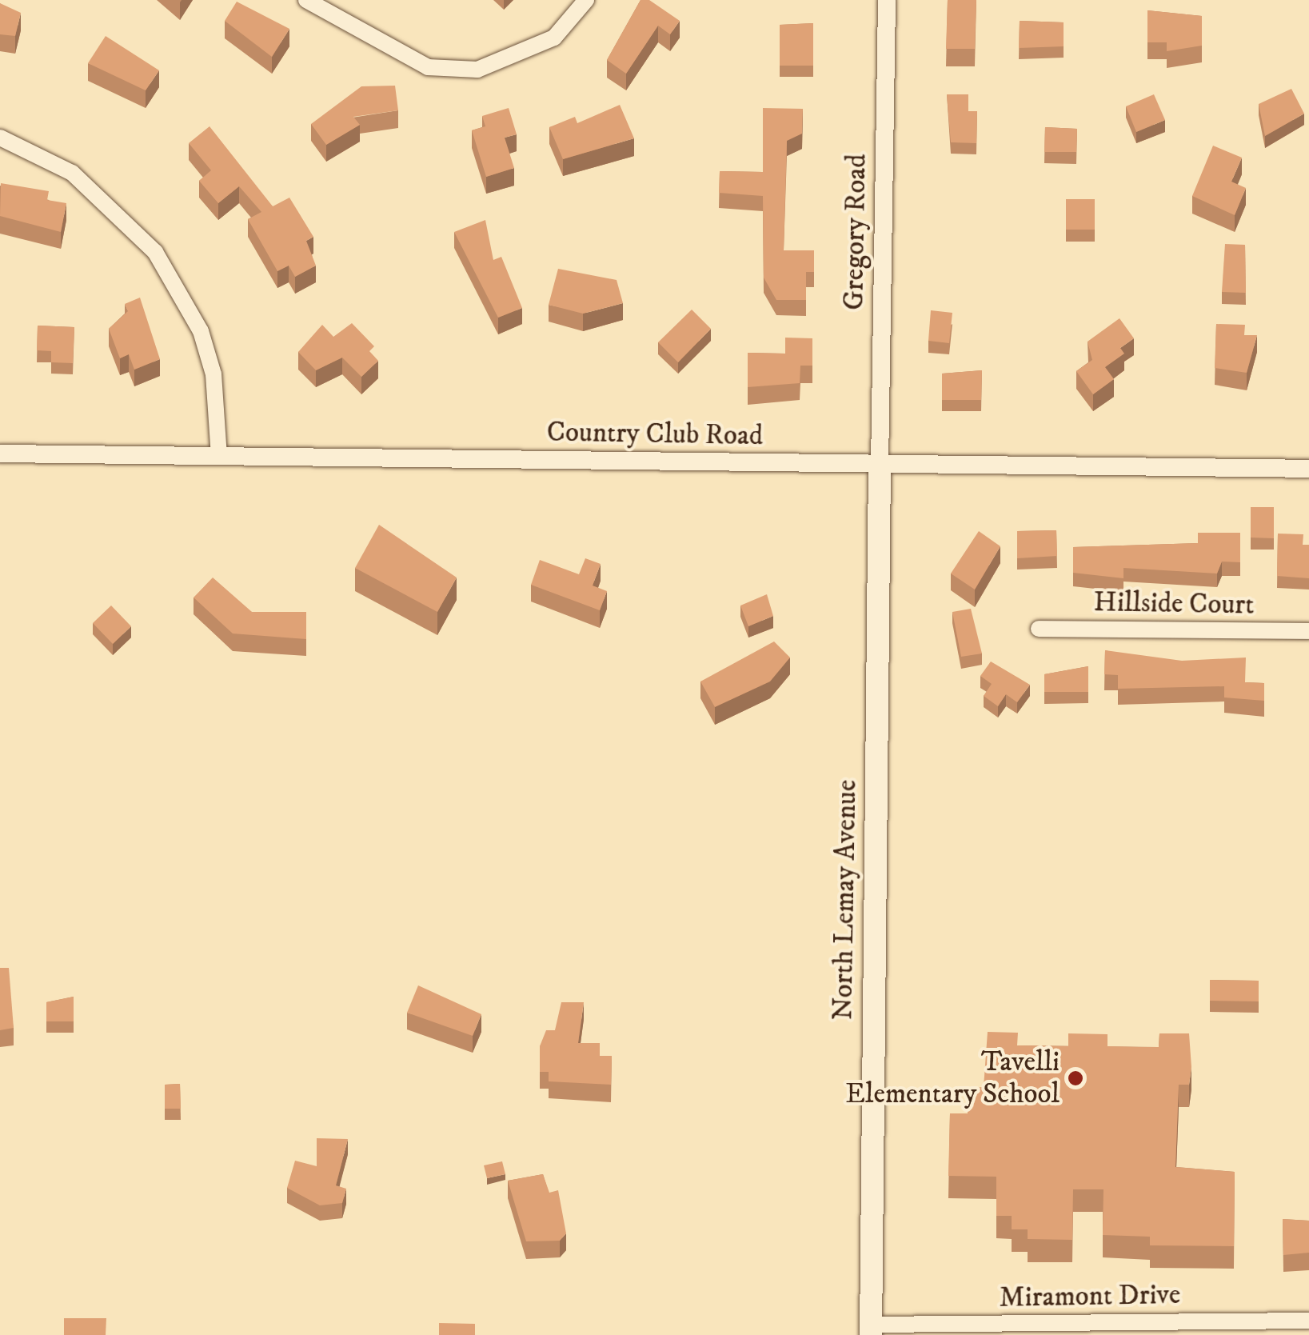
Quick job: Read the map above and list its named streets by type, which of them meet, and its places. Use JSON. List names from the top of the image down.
{
  "streets": {
    "main road": ["North Lemay Avenue"],
    "street": [
      "Gregory Road",
      "Country Club Road",
      "Hillside Court",
      "Miramont Drive"
    ]
  },
  "crossings": [
    ["Gregory Road", "Country Club Road"],
    ["Gregory Road", "North Lemay Avenue"],
    ["Country Club Road", "North Lemay Avenue"],
    ["North Lemay Avenue", "Miramont Drive"]
  ],
  "places": ["Tavelli Elementary School"]
}
